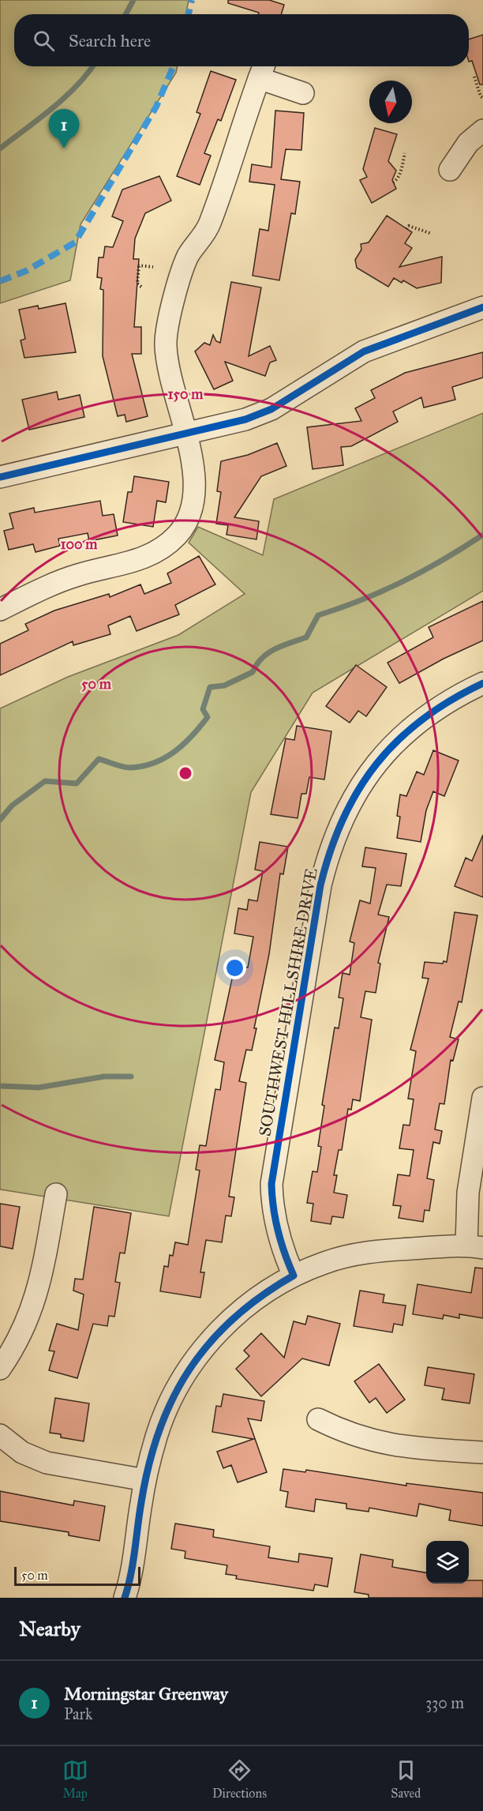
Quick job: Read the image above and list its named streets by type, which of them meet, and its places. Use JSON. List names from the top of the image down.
{
  "streets": {
    "street": ["SOUTHWEST HILLSHIRE DRIVE"]
  },
  "scale_bar": "50 m",
  "north": "bottom",
  "page": {
    "search": "Search here",
    "pins": "1",
    "scale": "50 m",
    "heading": "Nearby",
    "list": [
      {
        "mark": "1",
        "name": "Morningstar Greenway",
        "note": "Park",
        "value": "330 m"
      }
    ],
    "nav": ["Map", "Directions", "Saved"]
  },
  "rings": ["150 m", "100 m", "50 m"]
}
